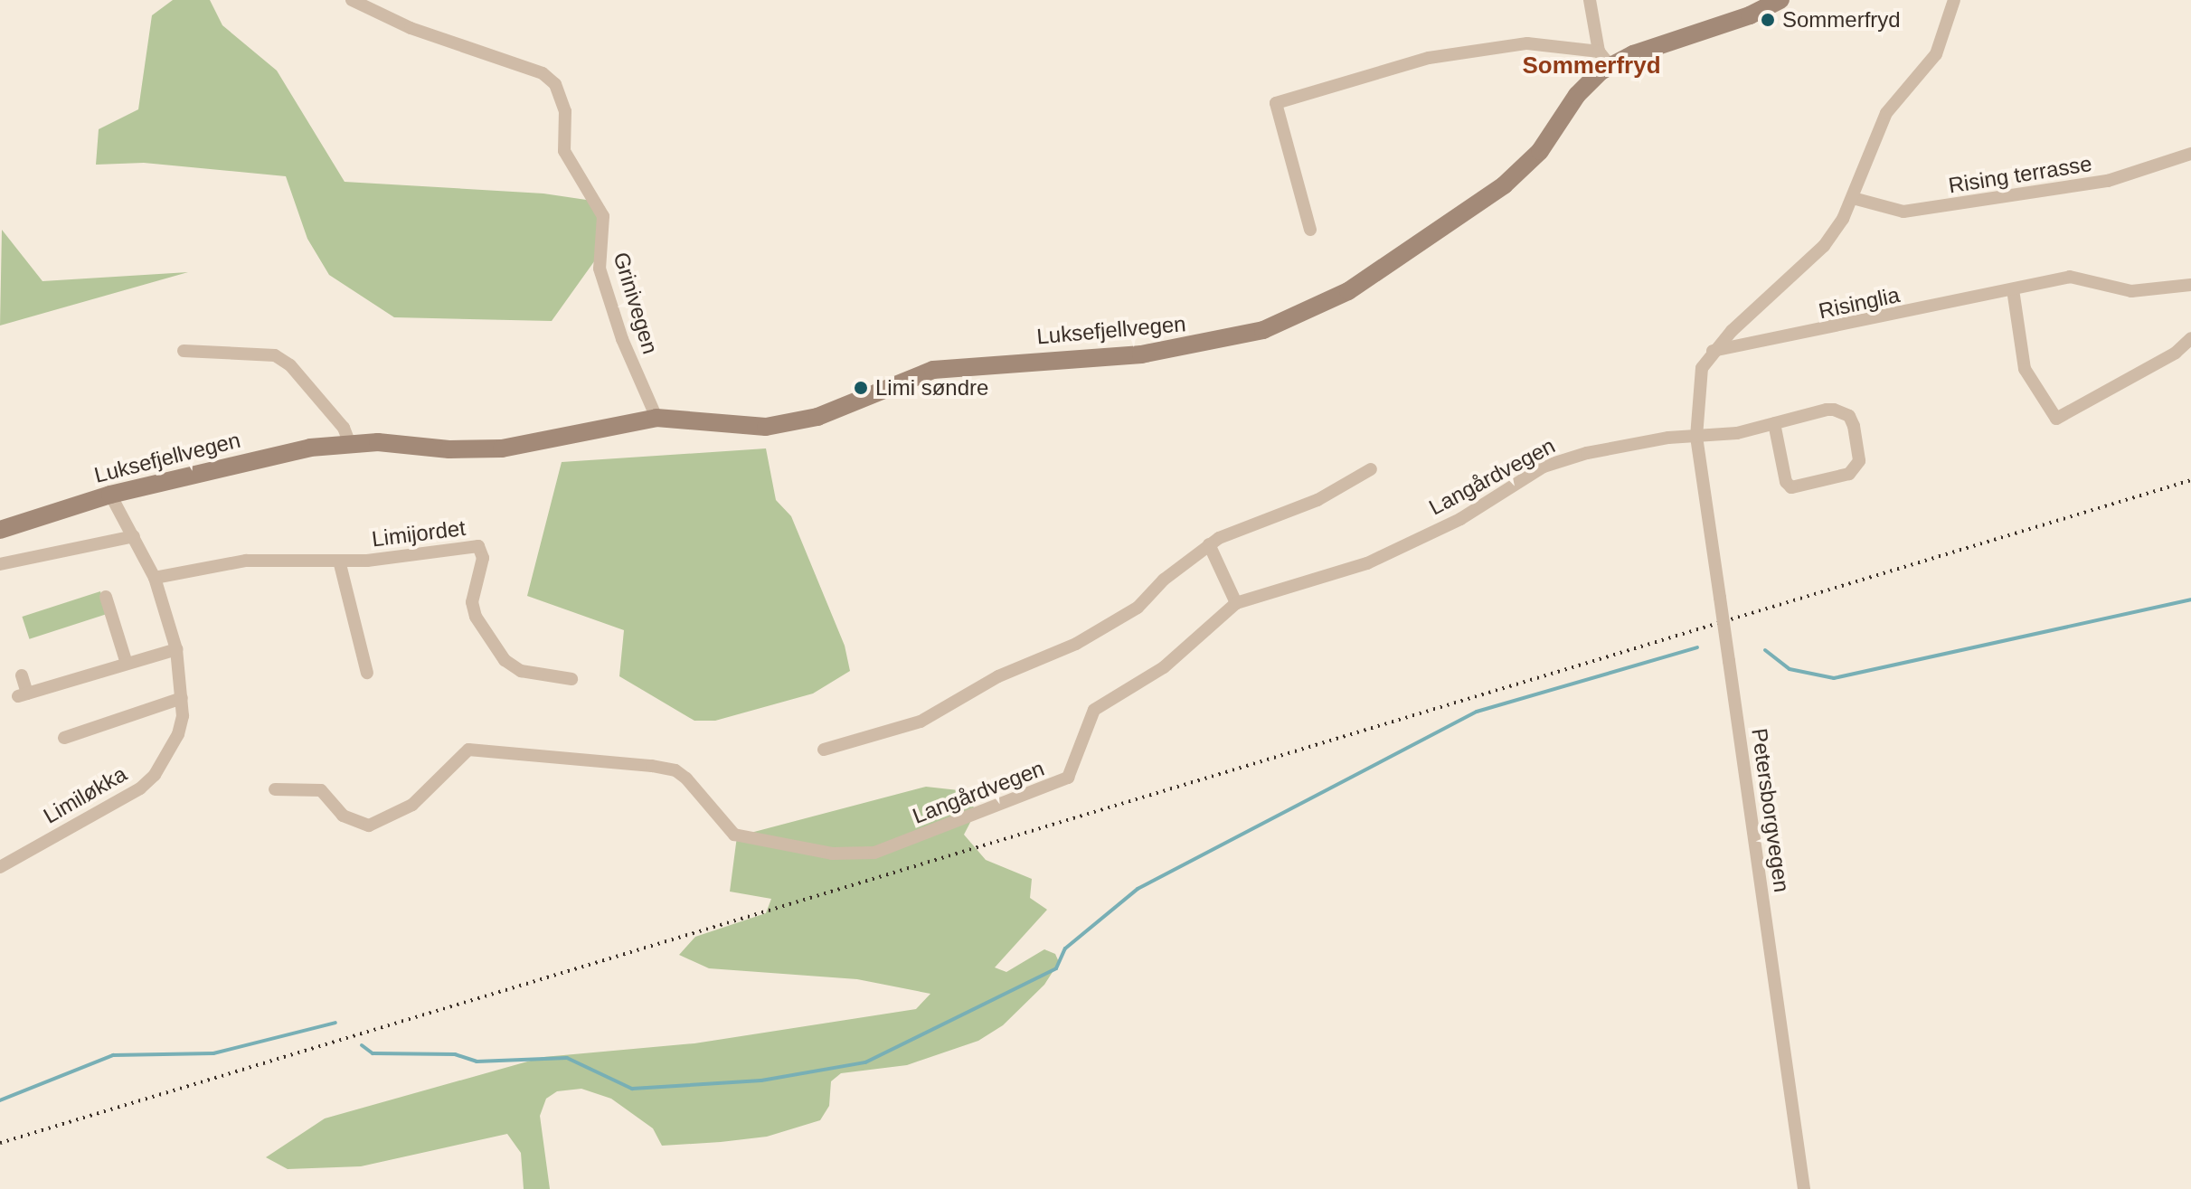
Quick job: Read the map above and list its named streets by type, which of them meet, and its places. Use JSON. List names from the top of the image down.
{
  "streets": {
    "main road": ["Luksefjellvegen"],
    "street": [
      "Rising terrasse",
      "Grinivegen",
      "Risinglia",
      "Langårdvegen",
      "Limijordet",
      "Limiløkka",
      "Petersborgvegen"
    ]
  },
  "crossings": [
    ["Rising terrasse", "Petersborgvegen"],
    ["Grinivegen", "Luksefjellvegen"],
    ["Risinglia", "Petersborgvegen"],
    ["Luksefjellvegen", "Limiløkka"],
    ["Langårdvegen", "Petersborgvegen"],
    ["Limijordet", "Limiløkka"]
  ],
  "districts": ["Sommerfryd"],
  "places": ["Sommerfryd", "Limi søndre"]
}
